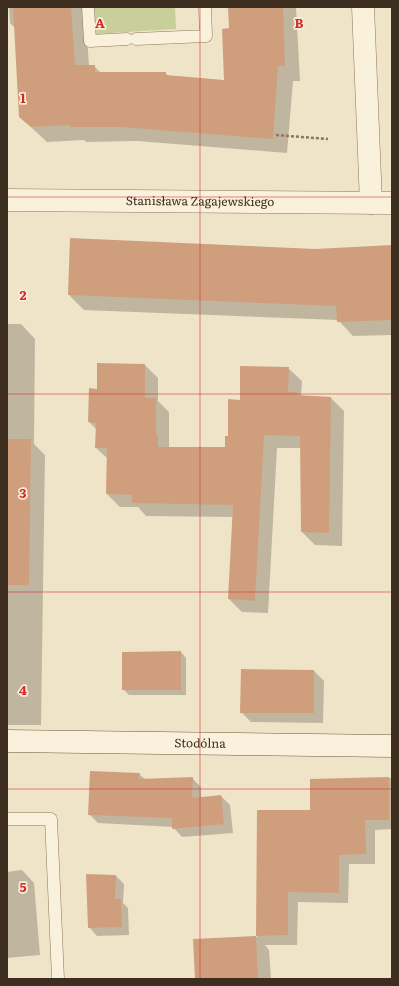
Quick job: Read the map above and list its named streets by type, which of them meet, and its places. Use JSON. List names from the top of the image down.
{
  "streets": {
    "street": ["Stanisława Zagajewskiego", "Stodólna"]
  },
  "grid": {
    "columns": ["A", "B"],
    "rows": [
      "1",
      "2",
      "3",
      "4",
      "5"
    ]
  }
}
